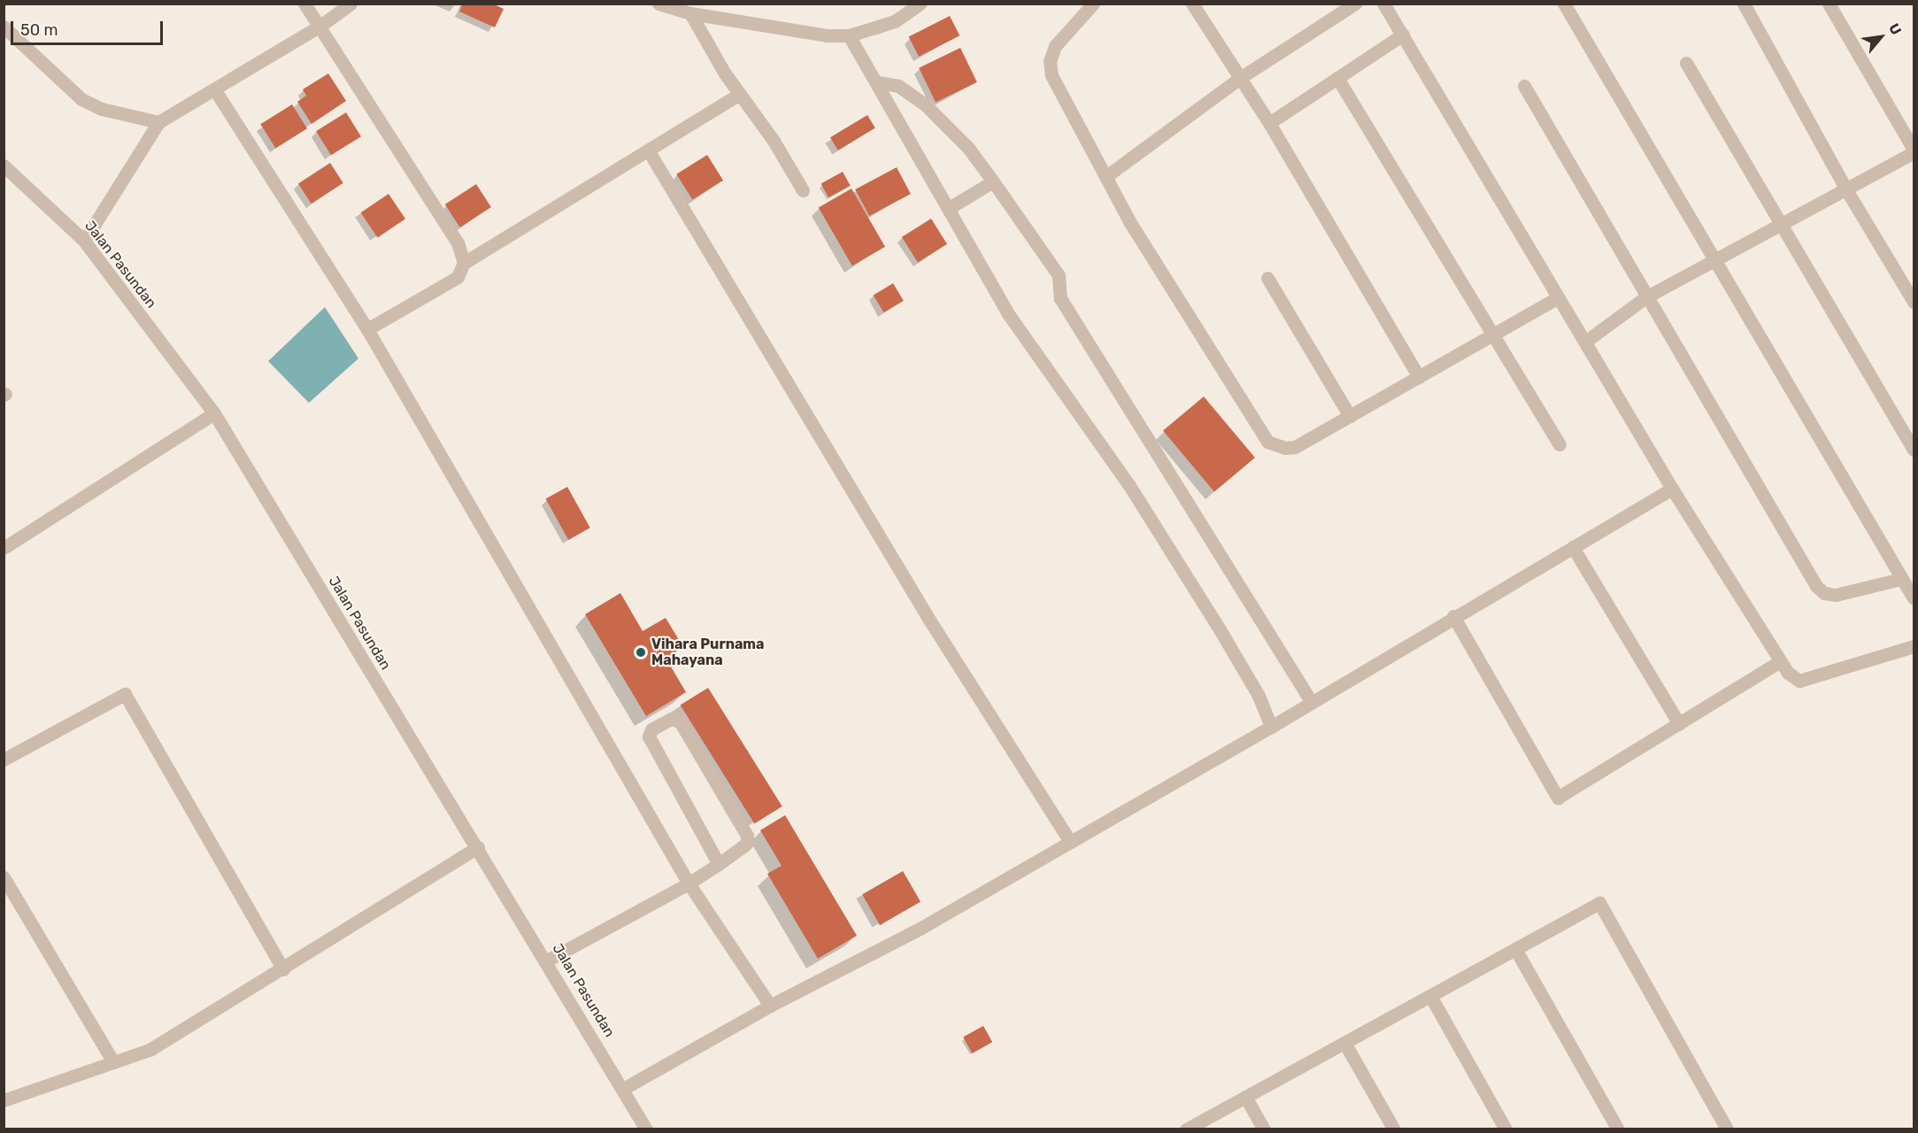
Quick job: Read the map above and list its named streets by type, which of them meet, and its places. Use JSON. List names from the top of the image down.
{
  "streets": {
    "street": ["Jalan Pasundan"]
  },
  "places": ["Vihara Purnama Mahayana"],
  "scale_bar": "50 m",
  "north": "top right"
}
